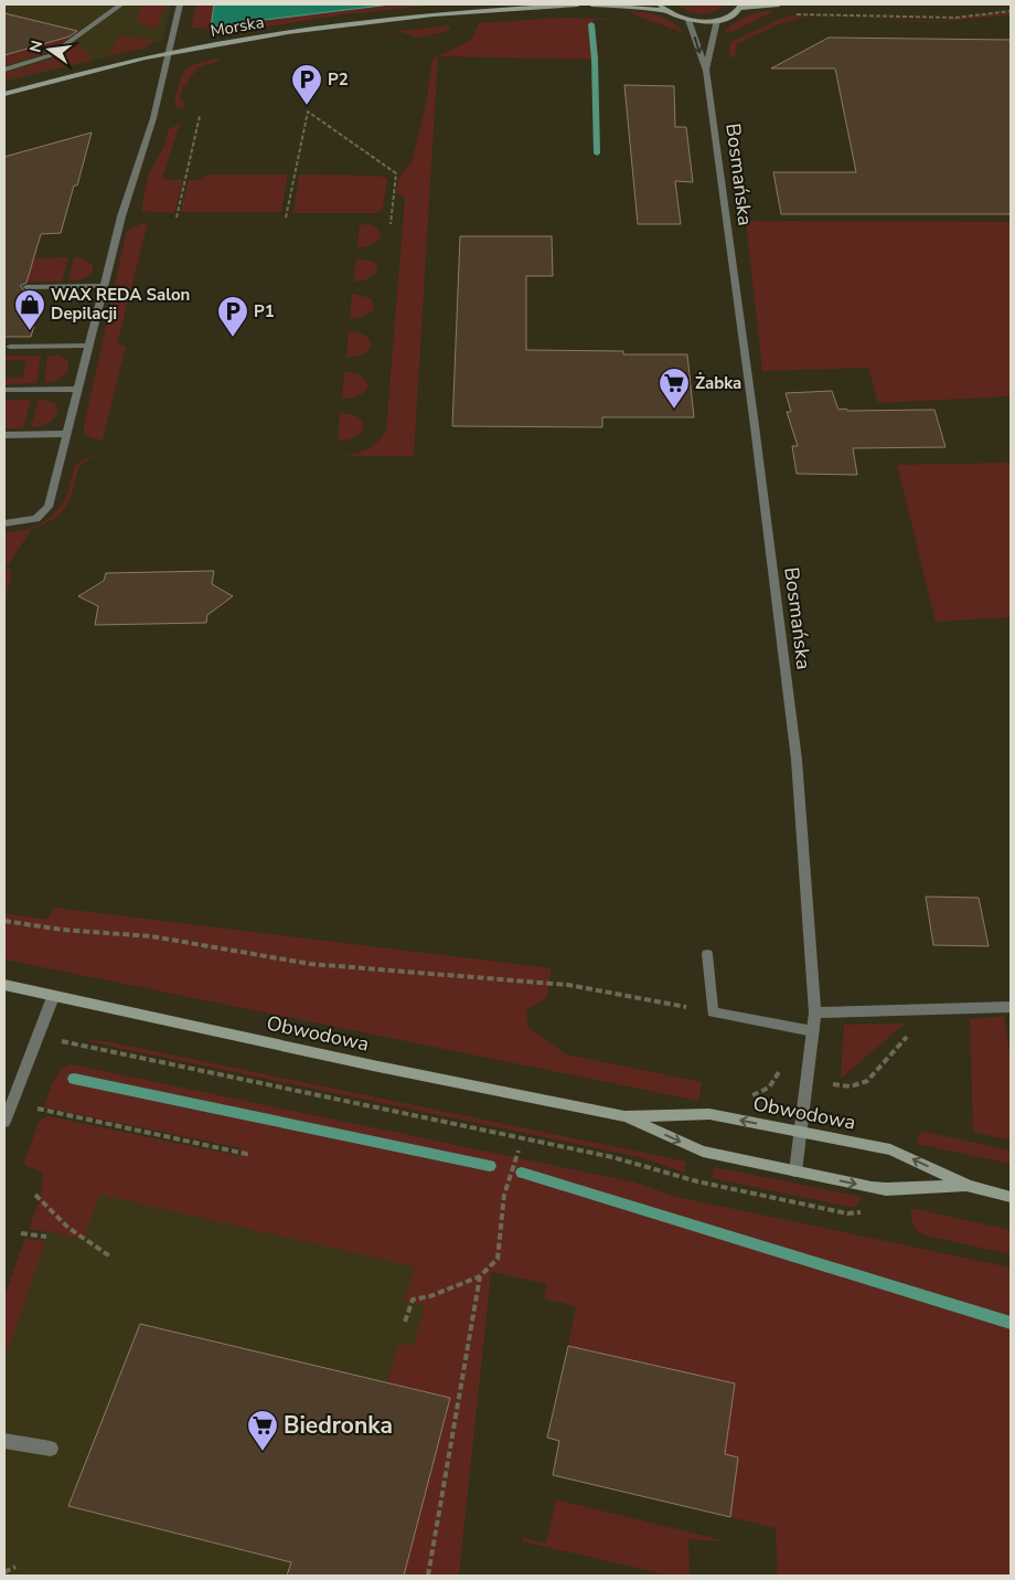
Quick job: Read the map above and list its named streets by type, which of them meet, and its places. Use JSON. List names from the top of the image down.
{
  "streets": {
    "main road": ["Morska", "Obwodowa"],
    "street": ["Bosmańska"]
  },
  "crossings": [
    ["Bosmańska", "Obwodowa"]
  ],
  "places": {
    "parking": ["P2", "P1"],
    "shop": ["WAX REDA Salon Depilacji"],
    "supermarket": ["Żabka", "Biedronka"]
  },
  "north": "left"
}
